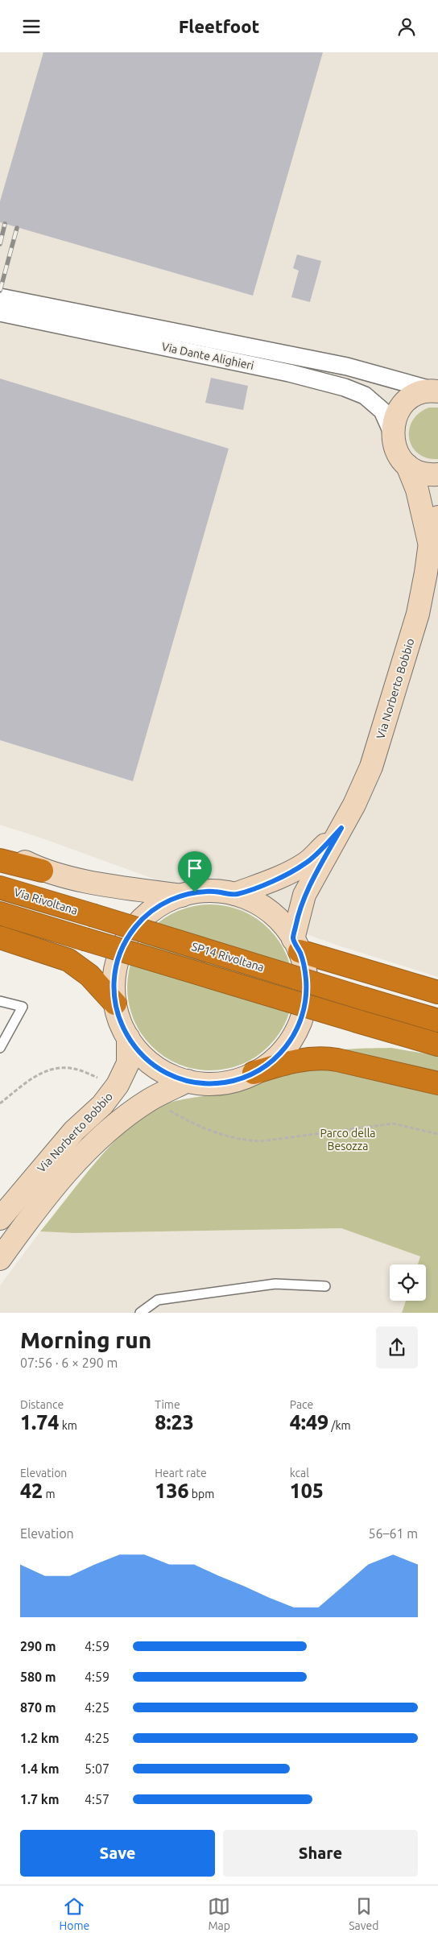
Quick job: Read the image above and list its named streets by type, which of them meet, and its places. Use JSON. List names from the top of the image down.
{
  "streets": {
    "highway": ["Via Rivoltana", "SP14 Rivoltana"],
    "street": ["Via Dante Alighieri", "Via Norberto Bobbio"]
  },
  "crossings": [
    ["Via Dante Alighieri", "Via Norberto Bobbio"],
    ["Via Rivoltana", "SP14 Rivoltana"]
  ],
  "parks": ["Parco della Besozza"],
  "page": {
    "header": "Fleetfoot",
    "heading": ["Morning run", "07:56 · 6 × 290 m"],
    "stats": [
      ["Distance", "1.74 km"],
      ["Time", "8:23"],
      ["Pace", "4:49 /km"],
      ["Elevation", "42 m"],
      ["Heart rate", "136 bpm"],
      ["kcal", "105"]
    ],
    "chart": ["Elevation", "56–61 m"],
    "list": [
      {
        "name": "290 m",
        "note": "4:59"
      },
      {
        "name": "580 m",
        "note": "4:59"
      },
      {
        "name": "870 m",
        "note": "4:25"
      },
      {
        "name": "1.2 km",
        "note": "4:25"
      },
      {
        "name": "1.4 km",
        "note": "5:07"
      },
      {
        "name": "1.7 km",
        "note": "4:57"
      }
    ],
    "buttons": ["Save", "Share"],
    "tabs": ["Home", "Map", "Saved"]
  }
}
